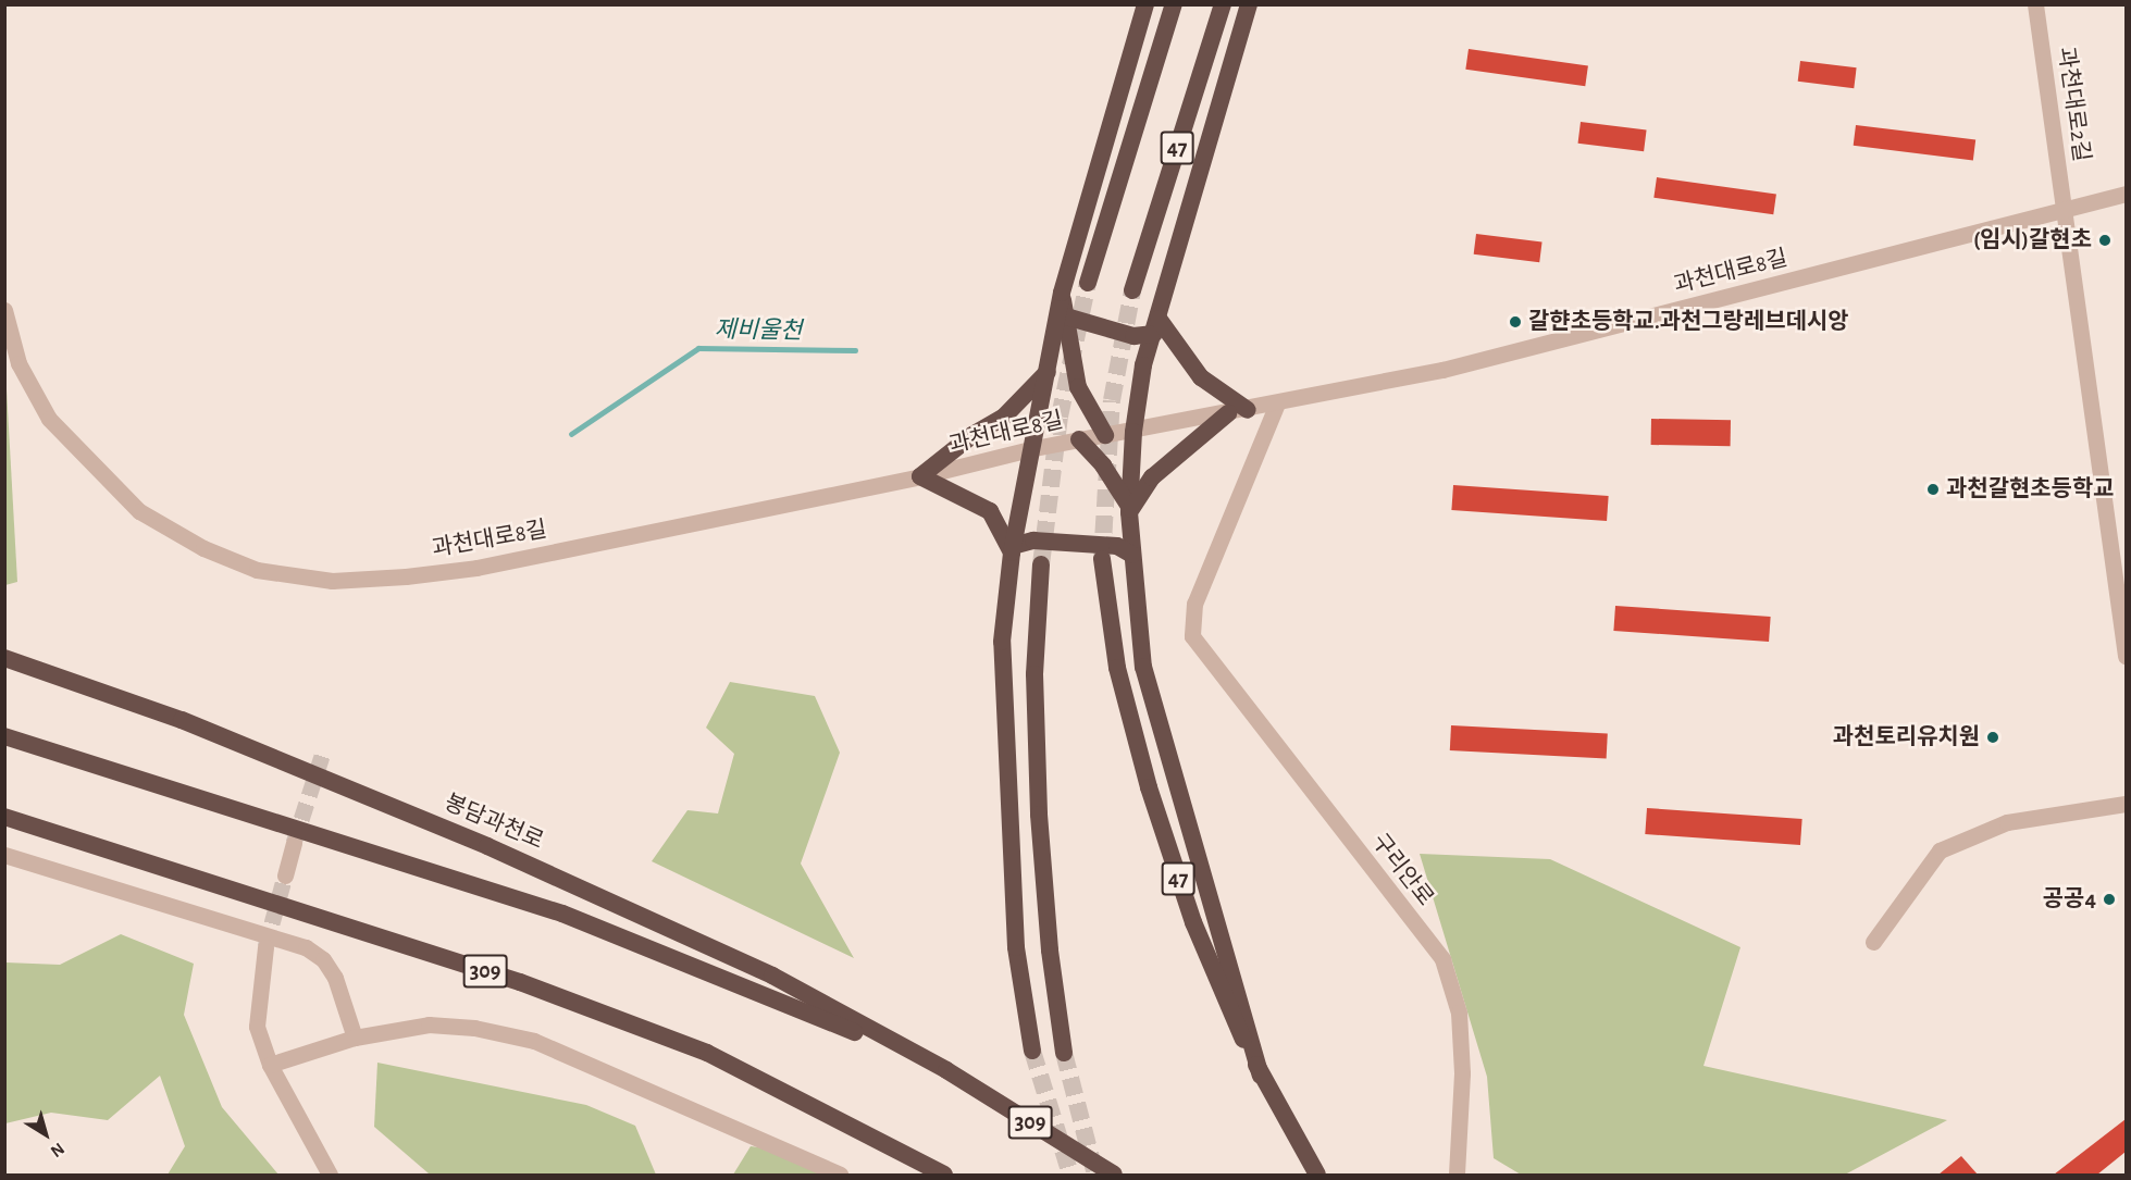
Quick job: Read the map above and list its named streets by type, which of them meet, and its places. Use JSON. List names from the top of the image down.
{
  "streets": {
    "highway": ["47", "봉담과천로", "309"],
    "street": ["과천대로2길", "과천대로8길", "구리안로"]
  },
  "crossings": [
    ["과천대로2길", "과천대로8길"],
    ["과천대로8길", "구리안로"]
  ],
  "water": ["제비울천"],
  "places": [
    "(임시)갈현초",
    "갈햔초등학교.과천그랑레브데시앙",
    "과천갈현초등학교",
    "과천토리유치원",
    "공공4"
  ],
  "north": "bottom right"
}
